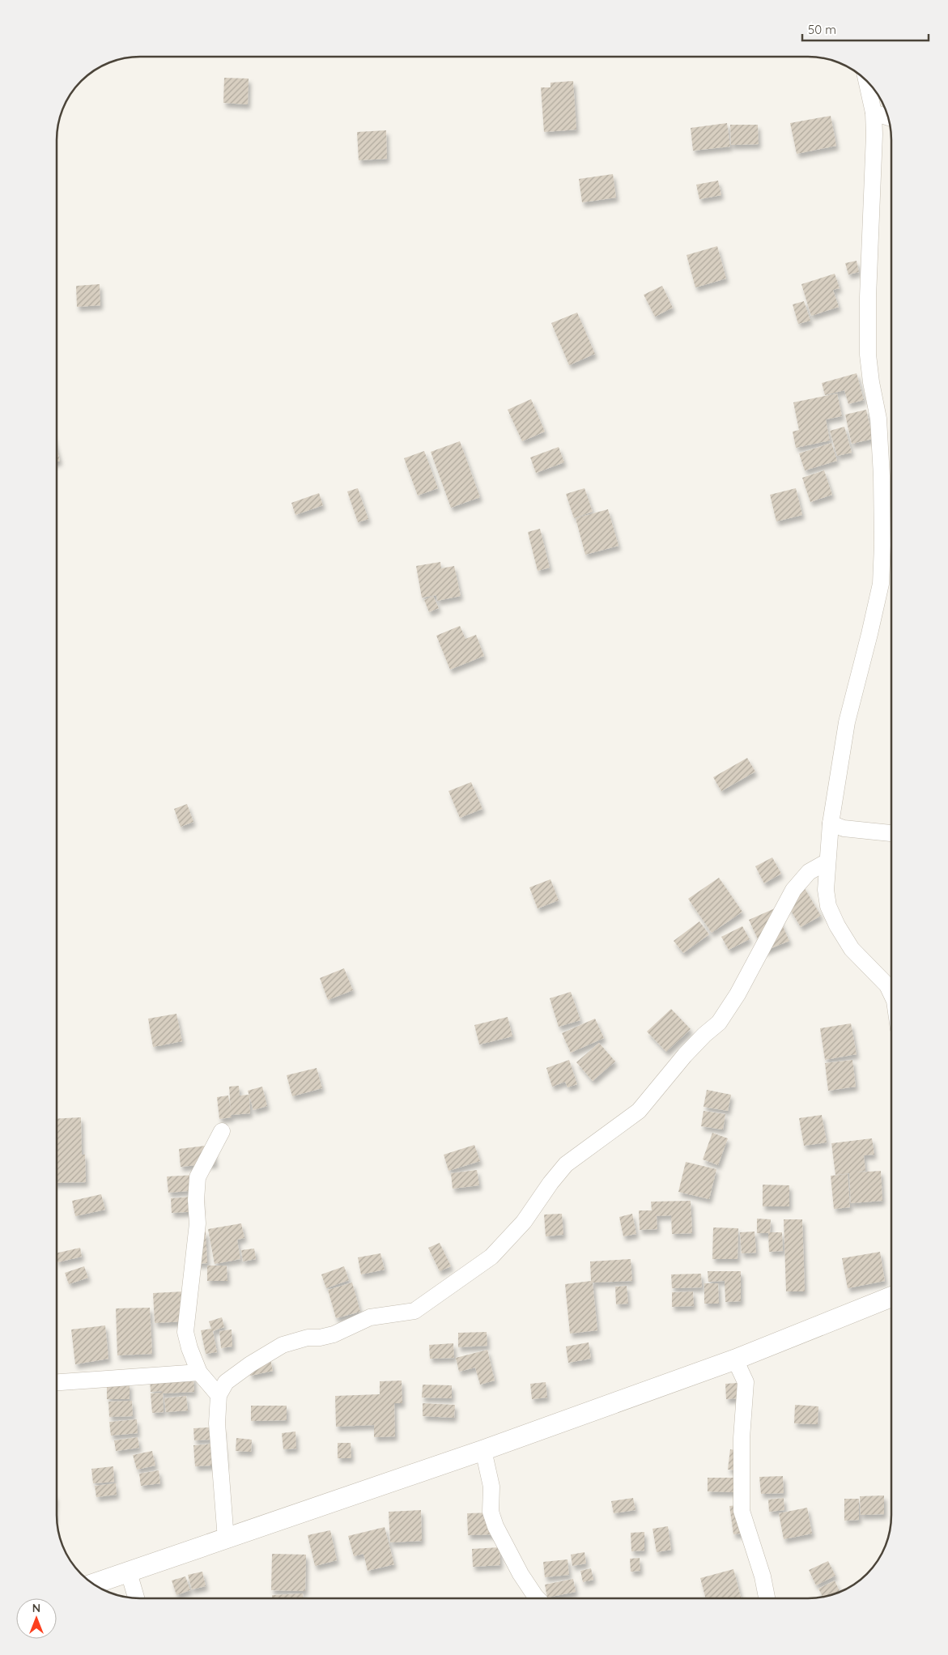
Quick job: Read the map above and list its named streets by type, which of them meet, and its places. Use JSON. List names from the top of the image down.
{
  "scale_bar": "50 m",
  "north": "top"
}
